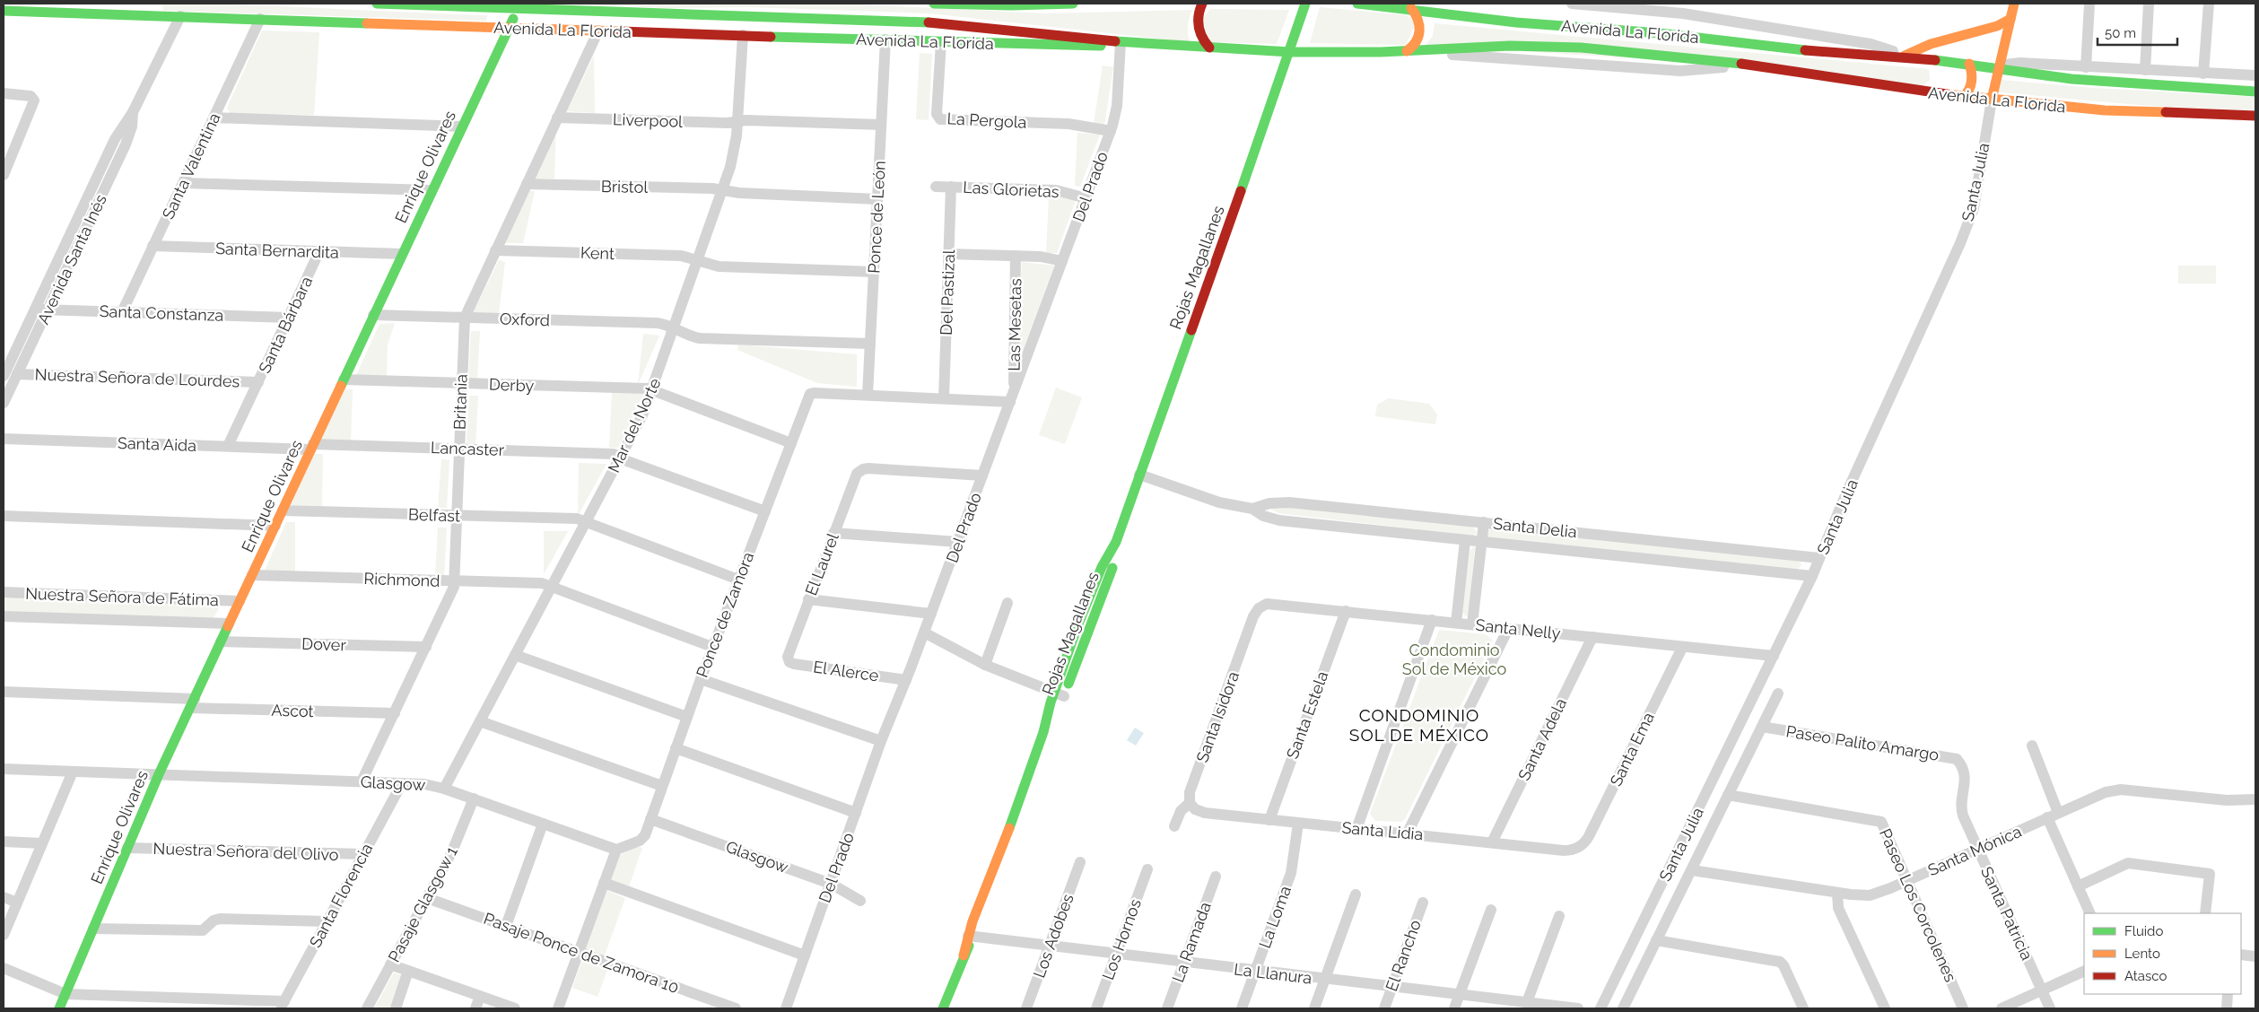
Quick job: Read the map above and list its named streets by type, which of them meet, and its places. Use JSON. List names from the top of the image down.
{
  "streets": {
    "street": [
      "Avenida La Florida",
      "Liverpool",
      "La Pergola",
      "Santa Valentina",
      "Enrique Olivares",
      "Santa Julia",
      "Bristol",
      "Del Prado",
      "Las Glorietas",
      "Ponce de León",
      "Santa Bernardita",
      "Kent",
      "Avenida Santa Inés",
      "Rojas Magallanes",
      "Del Pastizal",
      "Santa Constanza",
      "Oxford",
      "Santa Bárbara",
      "Las Mesetas",
      "Nuestra Señora de Lourdes",
      "Derby",
      "Britania",
      "Mar del Norte",
      "Santa Aida",
      "Lancaster",
      "Belfast",
      "Santa Delia",
      "El Laurel",
      "Richmond",
      "Nuestra Señora de Fátima",
      "Ponce de Zamora",
      "Santa Nelly",
      "Dover",
      "El Alerce",
      "Ascot",
      "Santa Estela",
      "Santa Isidora",
      "Santa Adela",
      "Paseo Palito Amargo",
      "Santa Ema",
      "Glasgow",
      "Santa Lidia",
      "Santa Mónica",
      "Nuestra Señora del Olivo",
      "Santa Florencia",
      "Pasaje Glasgow 1",
      "Paseo Los Corcolenes",
      "Santa Patricia",
      "La Loma",
      "Los Adobes",
      "Los Hornos",
      "La Ramada",
      "Pasaje Ponce de Zamora 10",
      "El Rancho",
      "La Llanura"
    ]
  },
  "crossings": [
    ["Avenida La Florida", "La Pergola"],
    ["Avenida La Florida", "Santa Valentina"],
    ["Avenida La Florida", "Enrique Olivares"],
    ["Avenida La Florida", "Santa Julia"],
    ["Avenida La Florida", "Del Prado"],
    ["Avenida La Florida", "Ponce de León"],
    ["Avenida La Florida", "Avenida Santa Inés"],
    ["Avenida La Florida", "Rojas Magallanes"],
    ["Avenida La Florida", "Britania"],
    ["Avenida La Florida", "Mar del Norte"],
    ["Liverpool", "Ponce de León"],
    ["Liverpool", "Britania"],
    ["Liverpool", "Mar del Norte"],
    ["La Pergola", "Del Prado"],
    ["Santa Valentina", "Santa Bernardita"],
    ["Santa Valentina", "Santa Constanza"],
    ["Enrique Olivares", "Santa Bernardita"],
    ["Enrique Olivares", "Oxford"],
    ["Enrique Olivares", "Derby"],
    ["Enrique Olivares", "Santa Aida"],
    ["Enrique Olivares", "Lancaster"],
    ["Enrique Olivares", "Belfast"],
    ["Enrique Olivares", "Richmond"],
    ["Enrique Olivares", "Nuestra Señora de Fátima"],
    ["Enrique Olivares", "Dover"],
    ["Enrique Olivares", "Ascot"],
    ["Enrique Olivares", "Glasgow"],
    ["Enrique Olivares", "Nuestra Señora del Olivo"],
    ["Santa Julia", "Santa Delia"],
    ["Santa Julia", "Santa Nelly"],
    ["Santa Julia", "Paseo Palito Amargo"],
    ["Santa Julia", "Santa Mónica"],
    ["Santa Julia", "Paseo Los Corcolenes"],
    ["Bristol", "Ponce de León"],
    ["Bristol", "Britania"],
    ["Bristol", "Mar del Norte"],
    ["Del Prado", "Las Glorietas"],
    ["Del Prado", "Las Mesetas"],
    ["Del Prado", "El Laurel"],
    ["Del Prado", "Ponce de Zamora"],
    ["Del Prado", "El Alerce"],
    ["Del Prado", "Glasgow"],
    ["Las Glorietas", "Del Pastizal"],
    ["Ponce de León", "Kent"],
    ["Ponce de León", "Oxford"],
    ["Ponce de León", "Ponce de Zamora"],
    ["Santa Bernardita", "Santa Bárbara"],
    ["Kent", "Britania"],
    ["Kent", "Mar del Norte"],
    ["Avenida Santa Inés", "Santa Constanza"],
    ["Avenida Santa Inés", "Nuestra Señora de Lourdes"],
    ["Rojas Magallanes", "Santa Delia"],
    ["Rojas Magallanes", "La Llanura"],
    ["Del Pastizal", "Ponce de Zamora"],
    ["Santa Constanza", "Santa Bárbara"],
    ["Oxford", "Britania"],
    ["Oxford", "Mar del Norte"],
    ["Santa Bárbara", "Nuestra Señora de Lourdes"],
    ["Santa Bárbara", "Santa Aida"],
    ["Las Mesetas", "Ponce de Zamora"],
    ["Derby", "Britania"],
    ["Derby", "Mar del Norte"],
    ["Derby", "Ponce de Zamora"],
    ["Britania", "Lancaster"],
    ["Britania", "Belfast"],
    ["Britania", "Richmond"],
    ["Britania", "Dover"],
    ["Britania", "Ascot"],
    ["Britania", "Glasgow"],
    ["Mar del Norte", "Lancaster"],
    ["Mar del Norte", "Belfast"],
    ["Mar del Norte", "Richmond"],
    ["Mar del Norte", "Glasgow"],
    ["Santa Aida", "Lancaster"],
    ["Lancaster", "Ponce de Zamora"],
    ["Belfast", "Ponce de Zamora"],
    ["El Laurel", "El Alerce"],
    ["Richmond", "Ponce de Zamora"],
    ["Ponce de Zamora", "Glasgow"],
    ["Santa Nelly", "Santa Estela"],
    ["Santa Nelly", "Santa Isidora"],
    ["Santa Nelly", "Santa Adela"],
    ["Santa Nelly", "Santa Ema"],
    ["Santa Estela", "Santa Lidia"],
    ["Santa Isidora", "Santa Lidia"],
    ["Santa Adela", "Santa Lidia"],
    ["Paseo Palito Amargo", "Santa Patricia"],
    ["Santa Ema", "Santa Lidia"],
    ["Glasgow", "Santa Florencia"],
    ["Glasgow", "Pasaje Glasgow 1"],
    ["Santa Lidia", "La Loma"],
    ["Santa Mónica", "Paseo Los Corcolenes"],
    ["Santa Mónica", "Santa Patricia"],
    ["Nuestra Señora del Olivo", "Santa Florencia"],
    ["Pasaje Glasgow 1", "Pasaje Ponce de Zamora 10"],
    ["La Loma", "La Llanura"],
    ["Los Adobes", "La Llanura"],
    ["Los Hornos", "La Llanura"],
    ["La Ramada", "La Llanura"],
    ["El Rancho", "La Llanura"]
  ],
  "districts": ["CONDOMINIO SOL DE MÉXICO"],
  "parks": ["Condominio Sol de México"],
  "legend": ["Fluido", "Lento", "Atasco"],
  "scale_bar": "50 m"
}
